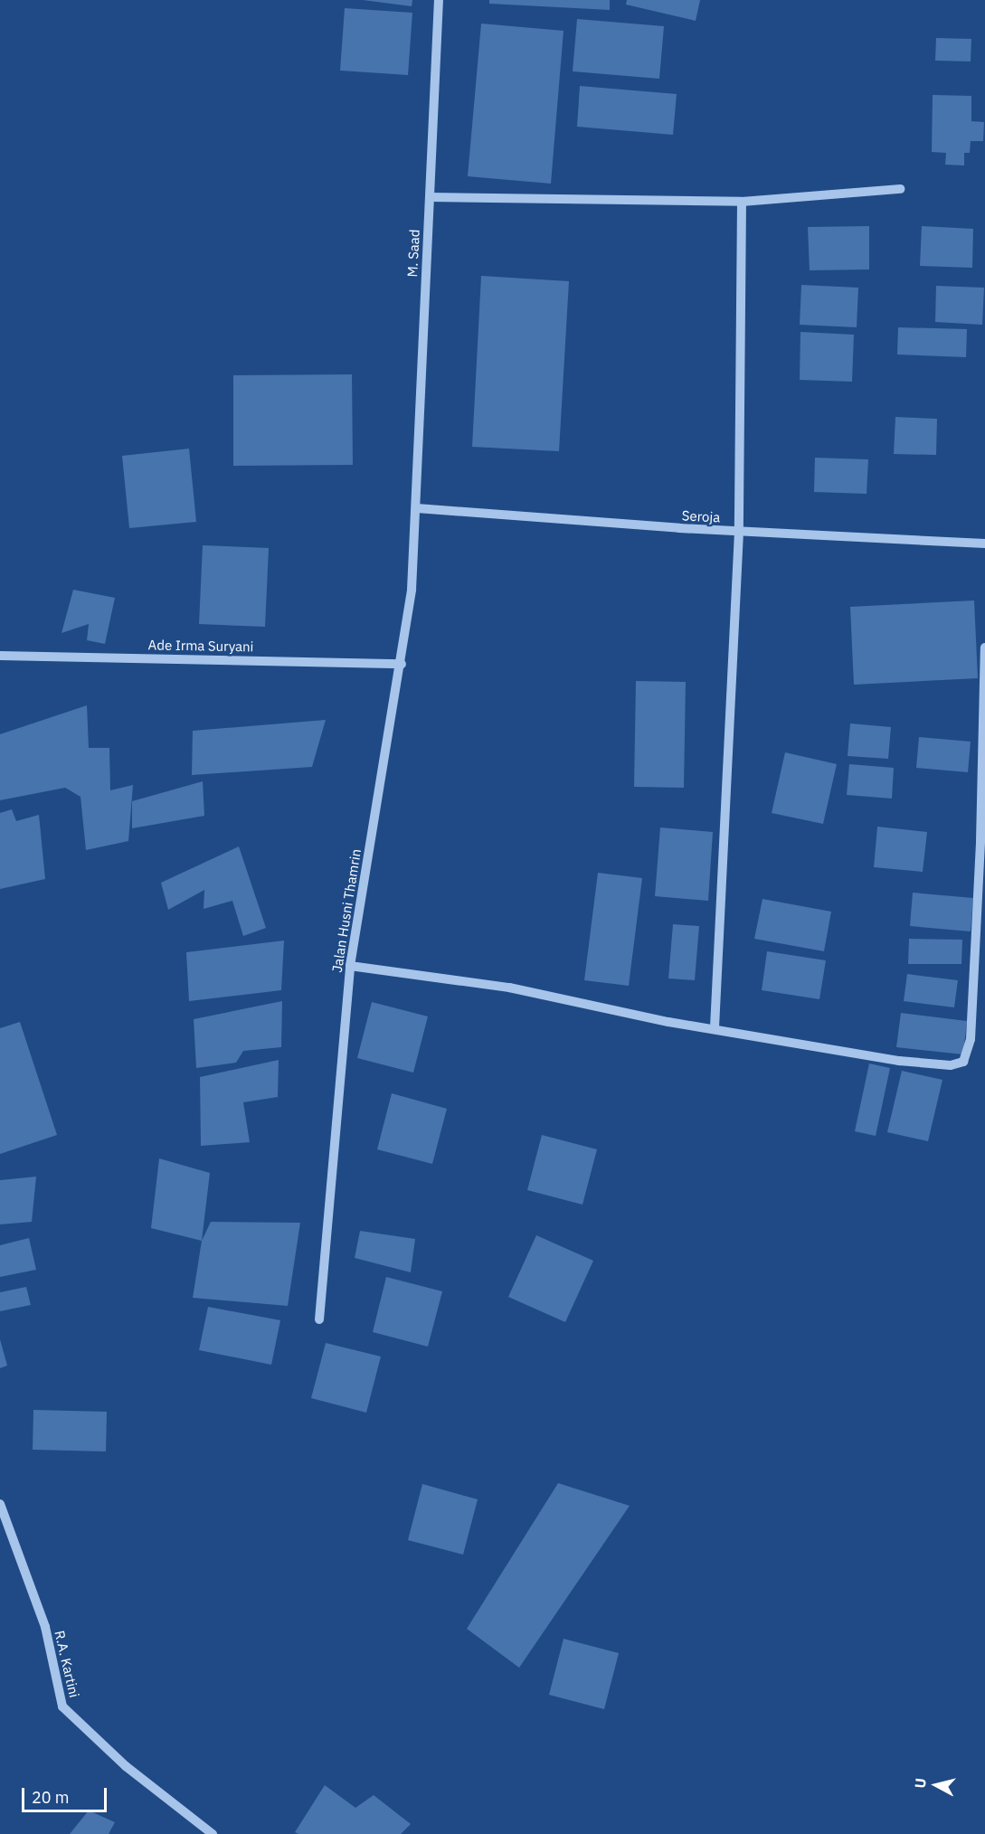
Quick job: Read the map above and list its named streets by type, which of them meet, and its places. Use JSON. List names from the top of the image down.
{
  "streets": {
    "street": [
      "M. Saad",
      "Seroja",
      "Ade Irma Suryani",
      "Jalan Husni Thamrin",
      "R.A. Kartini"
    ]
  },
  "crossings": [
    ["M. Saad", "Seroja"],
    ["M. Saad", "Jalan Husni Thamrin"],
    ["Seroja", "Jalan Husni Thamrin"],
    ["Ade Irma Suryani", "Jalan Husni Thamrin"]
  ],
  "scale_bar": "20 m",
  "north": "left"
}
